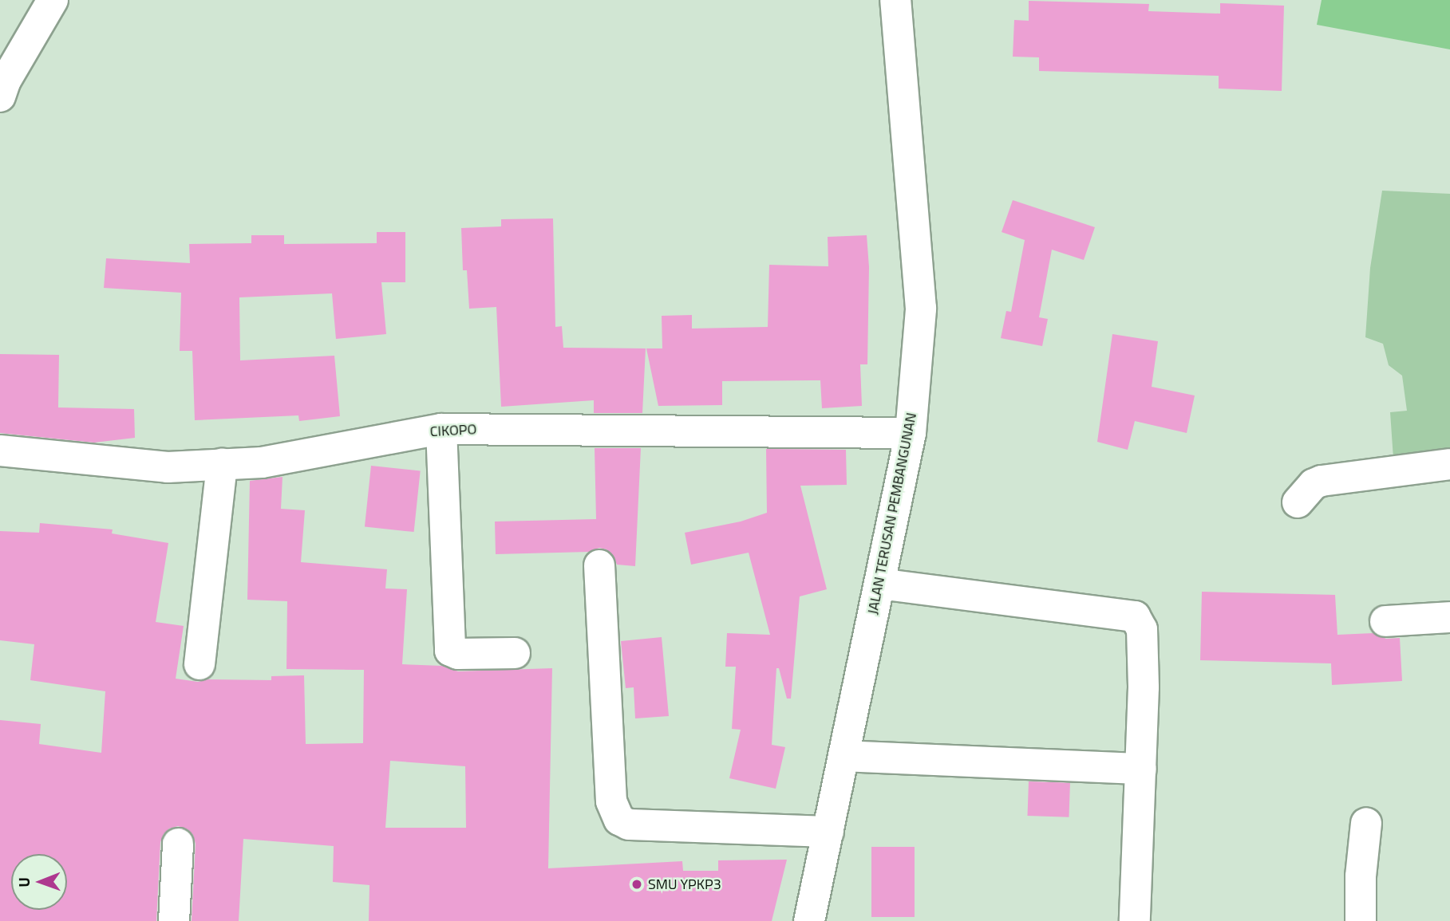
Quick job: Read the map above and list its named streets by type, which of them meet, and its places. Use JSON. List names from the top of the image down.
{
  "streets": {
    "street": ["CIKOPO", "JALAN TERUSAN PEMBANGUNAN"]
  },
  "crossings": [
    ["CIKOPO", "JALAN TERUSAN PEMBANGUNAN"]
  ],
  "places": ["SMU YPKP3"],
  "north": "left"
}
